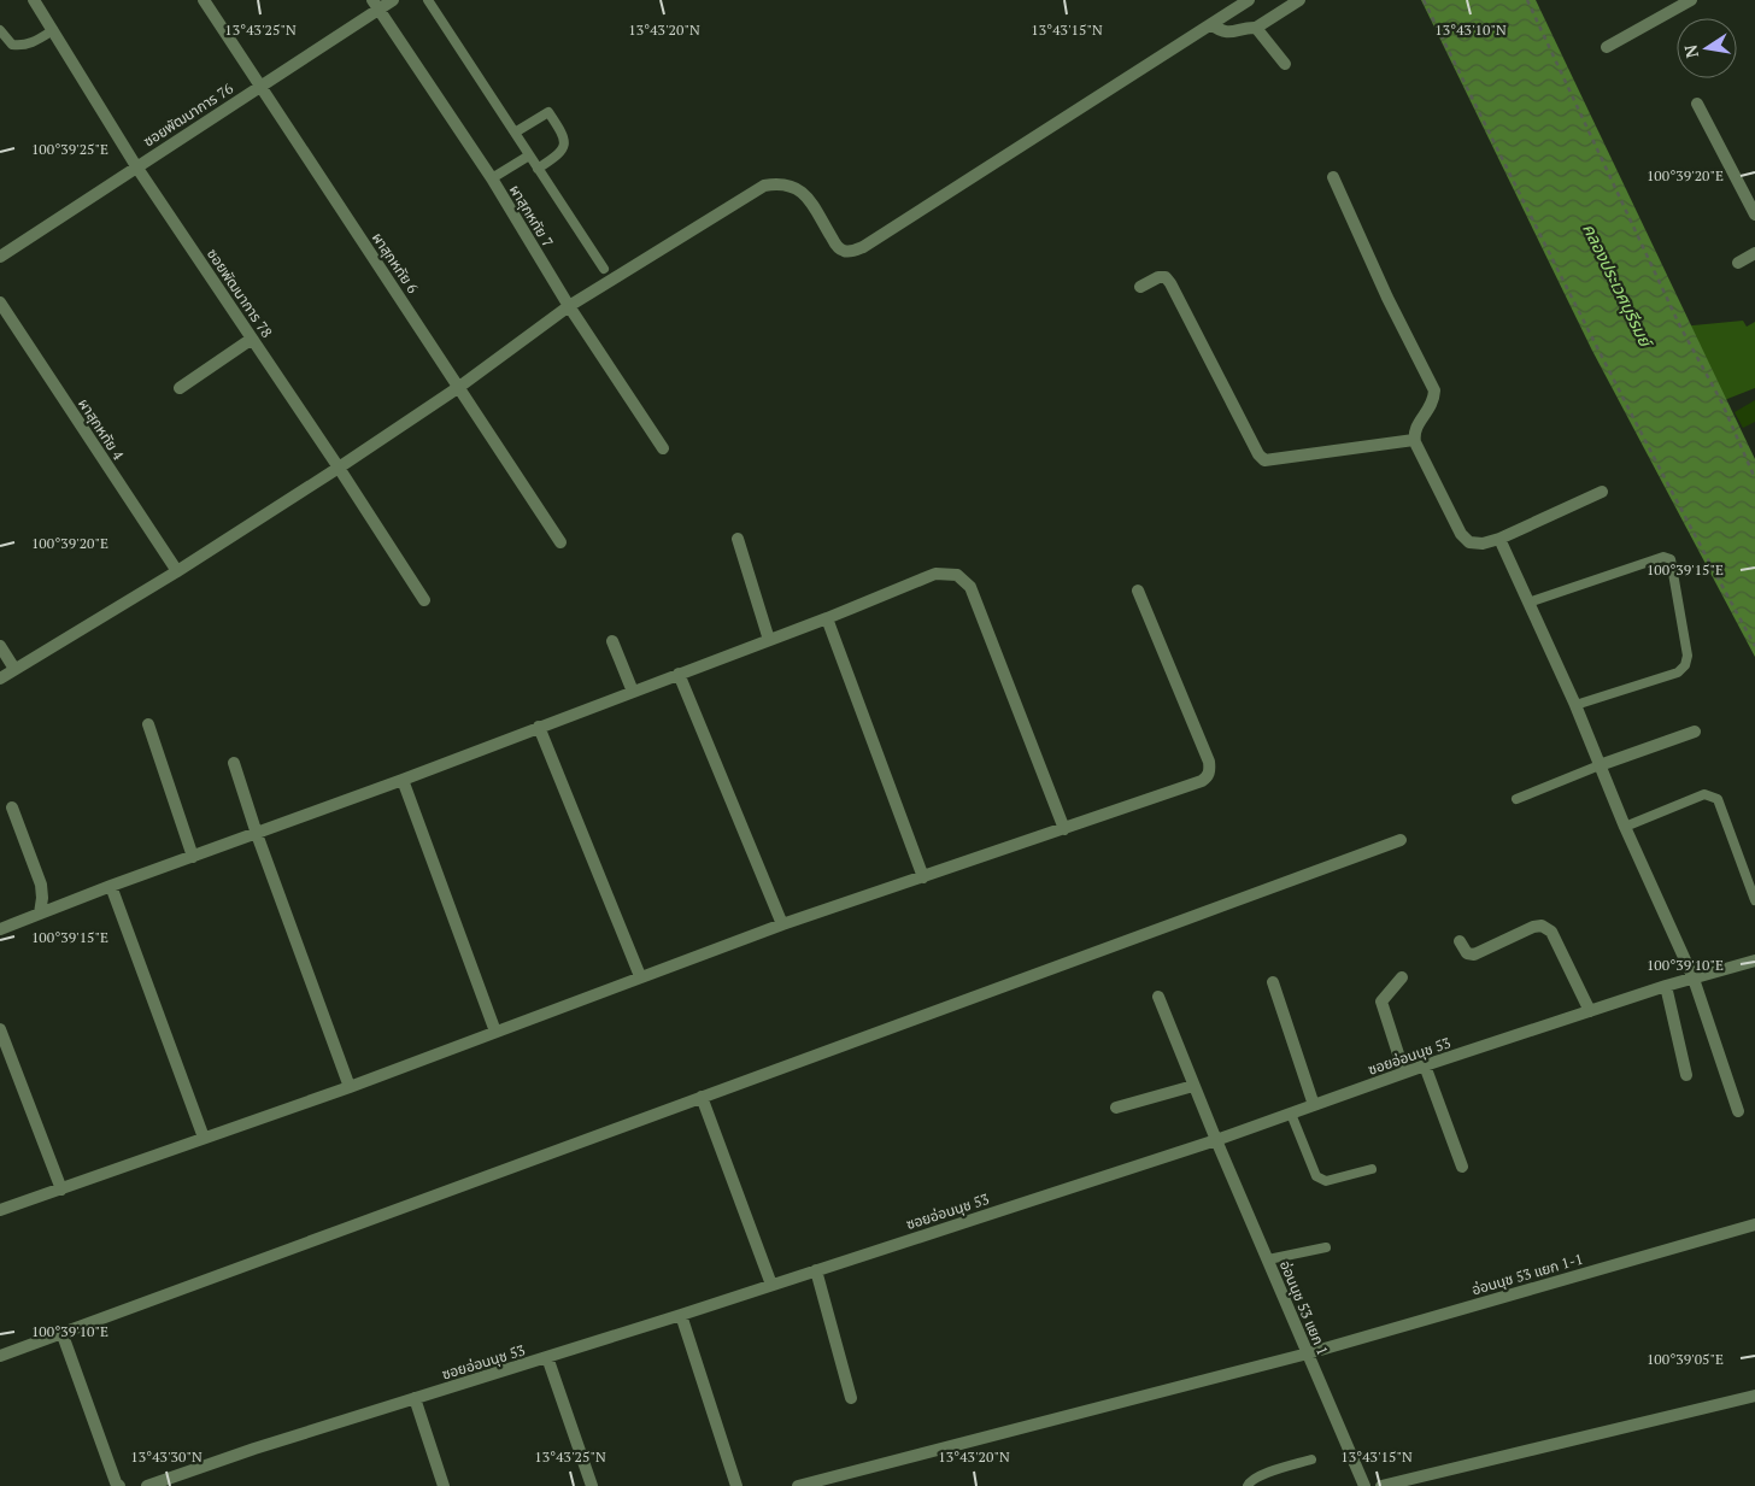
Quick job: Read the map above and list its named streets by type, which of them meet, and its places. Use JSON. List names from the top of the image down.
{
  "streets": {
    "street": [
      "ซอยพัฒนาการ 76",
      "ผาสุกหทัย 7",
      "ผาสุกหทัย 6",
      "ซอยพัฒนาการ 78",
      "ผาสุกหทัย 4",
      "ซอยอ่อนนุช 53",
      "อ่อนนุช 53 แยก 1-1",
      "อ่อนนุช 53 แยก 1"
    ]
  },
  "crossings": [
    ["ซอยพัฒนาการ 76", "ผาสุกหทัย 7"],
    ["ซอยพัฒนาการ 76", "ผาสุกหทัย 6"],
    ["ซอยพัฒนาการ 76", "ซอยพัฒนาการ 78"],
    ["ซอยอ่อนนุช 53", "อ่อนนุช 53 แยก 1"],
    ["อ่อนนุช 53 แยก 1-1", "อ่อนนุช 53 แยก 1"]
  ],
  "water": ["คลองประเวศบุรีรมย์"],
  "north": "left",
  "coordinates": [
    "13°43'25\"N",
    "13°43'20\"N",
    "13°43'15\"N",
    "13°43'10\"N",
    "100°39'25\"E",
    "100°39'20\"E",
    "100°39'15\"E",
    "100°39'10\"E",
    "100°39'05\"E",
    "13°43'30\"N"
  ]
}
